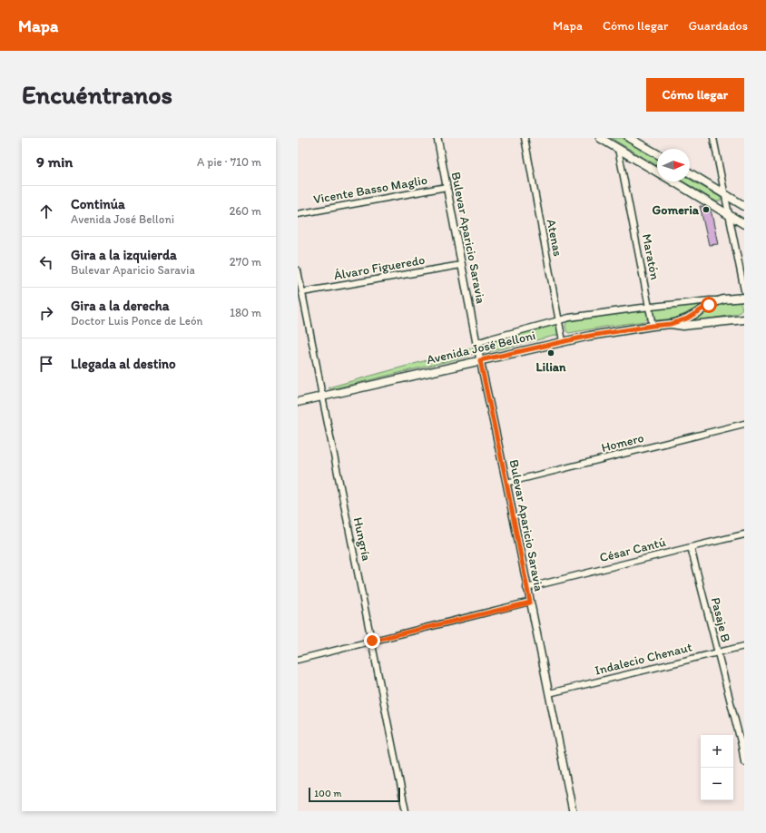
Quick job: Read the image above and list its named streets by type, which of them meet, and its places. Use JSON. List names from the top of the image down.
{
  "streets": {
    "main road": ["Avenida José Belloni"],
    "street": [
      "Vicente Basso Maglio",
      "Bulevar Aparicio Saravia",
      "Atenas",
      "Maratón",
      "Álvaro Figueredo",
      "Homero",
      "Hungría",
      "César Cantú",
      "Pasaje B",
      "Indalecio Chenaut"
    ]
  },
  "crossings": [
    ["Vicente Basso Maglio", "Bulevar Aparicio Saravia"],
    ["Bulevar Aparicio Saravia", "Álvaro Figueredo"],
    ["Bulevar Aparicio Saravia", "Avenida José Belloni"],
    ["Bulevar Aparicio Saravia", "Homero"],
    ["Bulevar Aparicio Saravia", "César Cantú"],
    ["Bulevar Aparicio Saravia", "Indalecio Chenaut"],
    ["Atenas", "Avenida José Belloni"],
    ["Maratón", "Avenida José Belloni"],
    ["Álvaro Figueredo", "Hungría"],
    ["Avenida José Belloni", "Hungría"],
    ["César Cantú", "Pasaje B"],
    ["Pasaje B", "Indalecio Chenaut"]
  ],
  "places": ["Gomeria", "Lilian"],
  "scale_bar": "100 m",
  "north": "right",
  "page": {
    "header": "Mapa",
    "nav": ["Mapa", "Cómo llegar", "Guardados"],
    "buttons": "Cómo llegar",
    "title": "Encuéntranos",
    "heading": ["9 min", "A pie · 710 m"],
    "list": [
      ["Continúa", "Avenida José Belloni", "260 m"],
      ["Gira a la izquierda", "Bulevar Aparicio Saravia", "270 m"],
      ["Gira a la derecha", "Doctor Luis Ponce de León", "180 m"],
      "Llegada al destino"
    ],
    "map_buttons": ["+", "−"],
    "scale": "100 m"
  }
}
